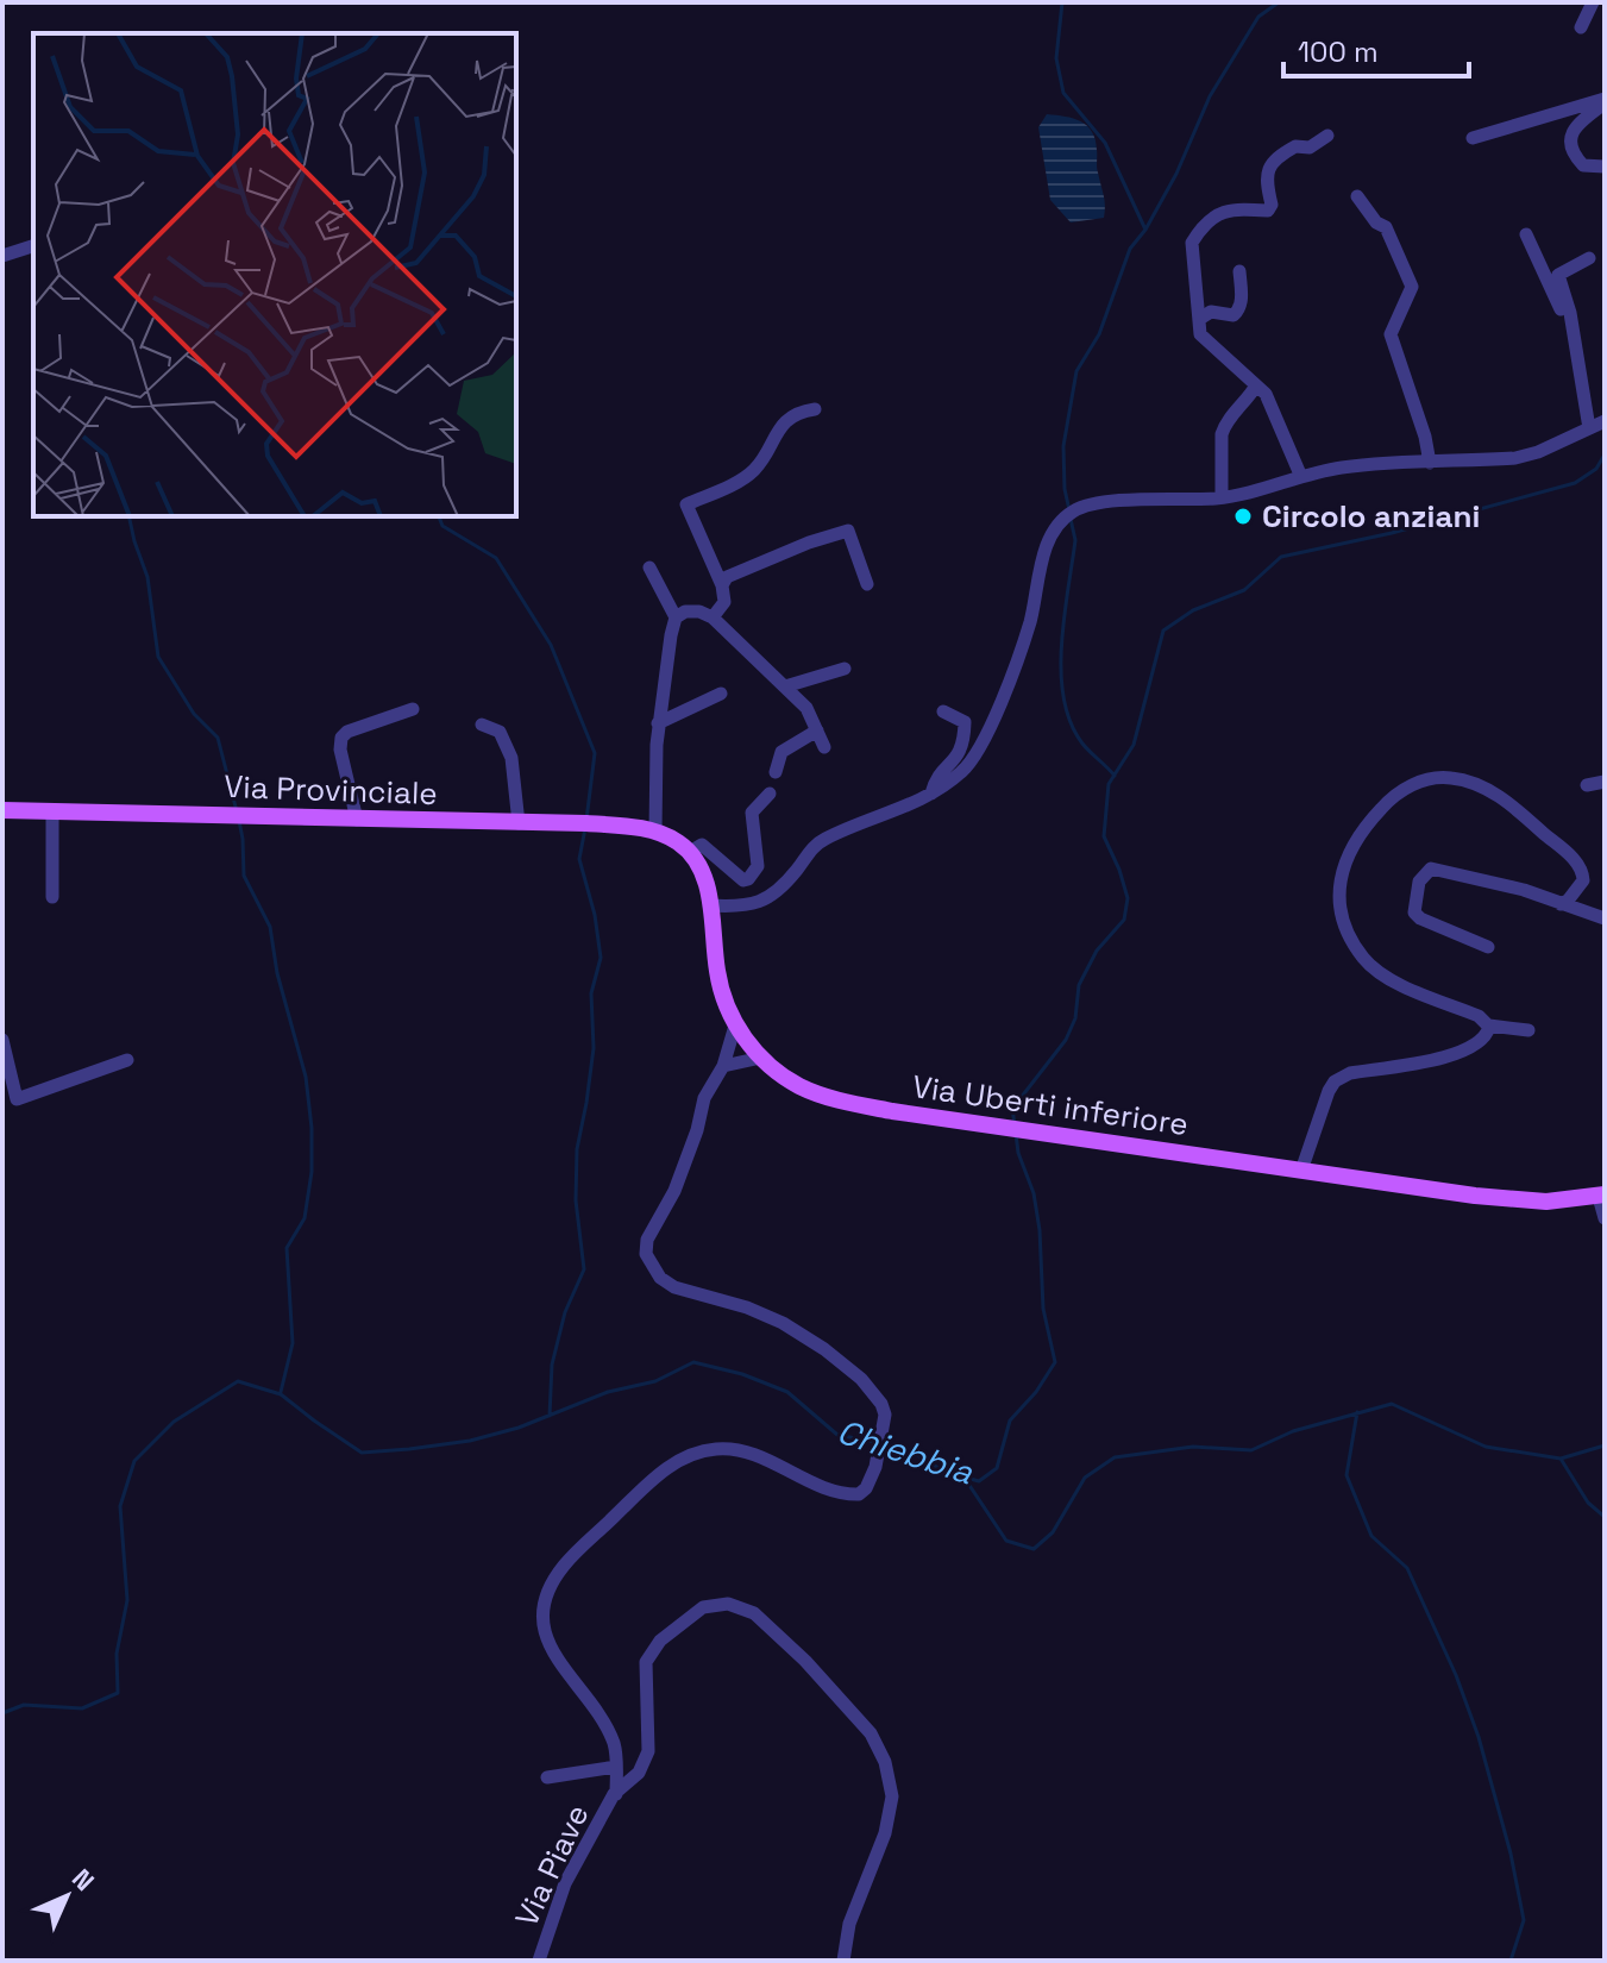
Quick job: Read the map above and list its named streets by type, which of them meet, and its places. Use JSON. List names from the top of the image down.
{
  "streets": {
    "main road": ["Via Provinciale", "Via Uberti inferiore"],
    "street": ["Via Piave"]
  },
  "water": ["Chiebbia"],
  "places": ["Circolo anziani"],
  "scale_bar": "100 m",
  "north": "top right"
}
